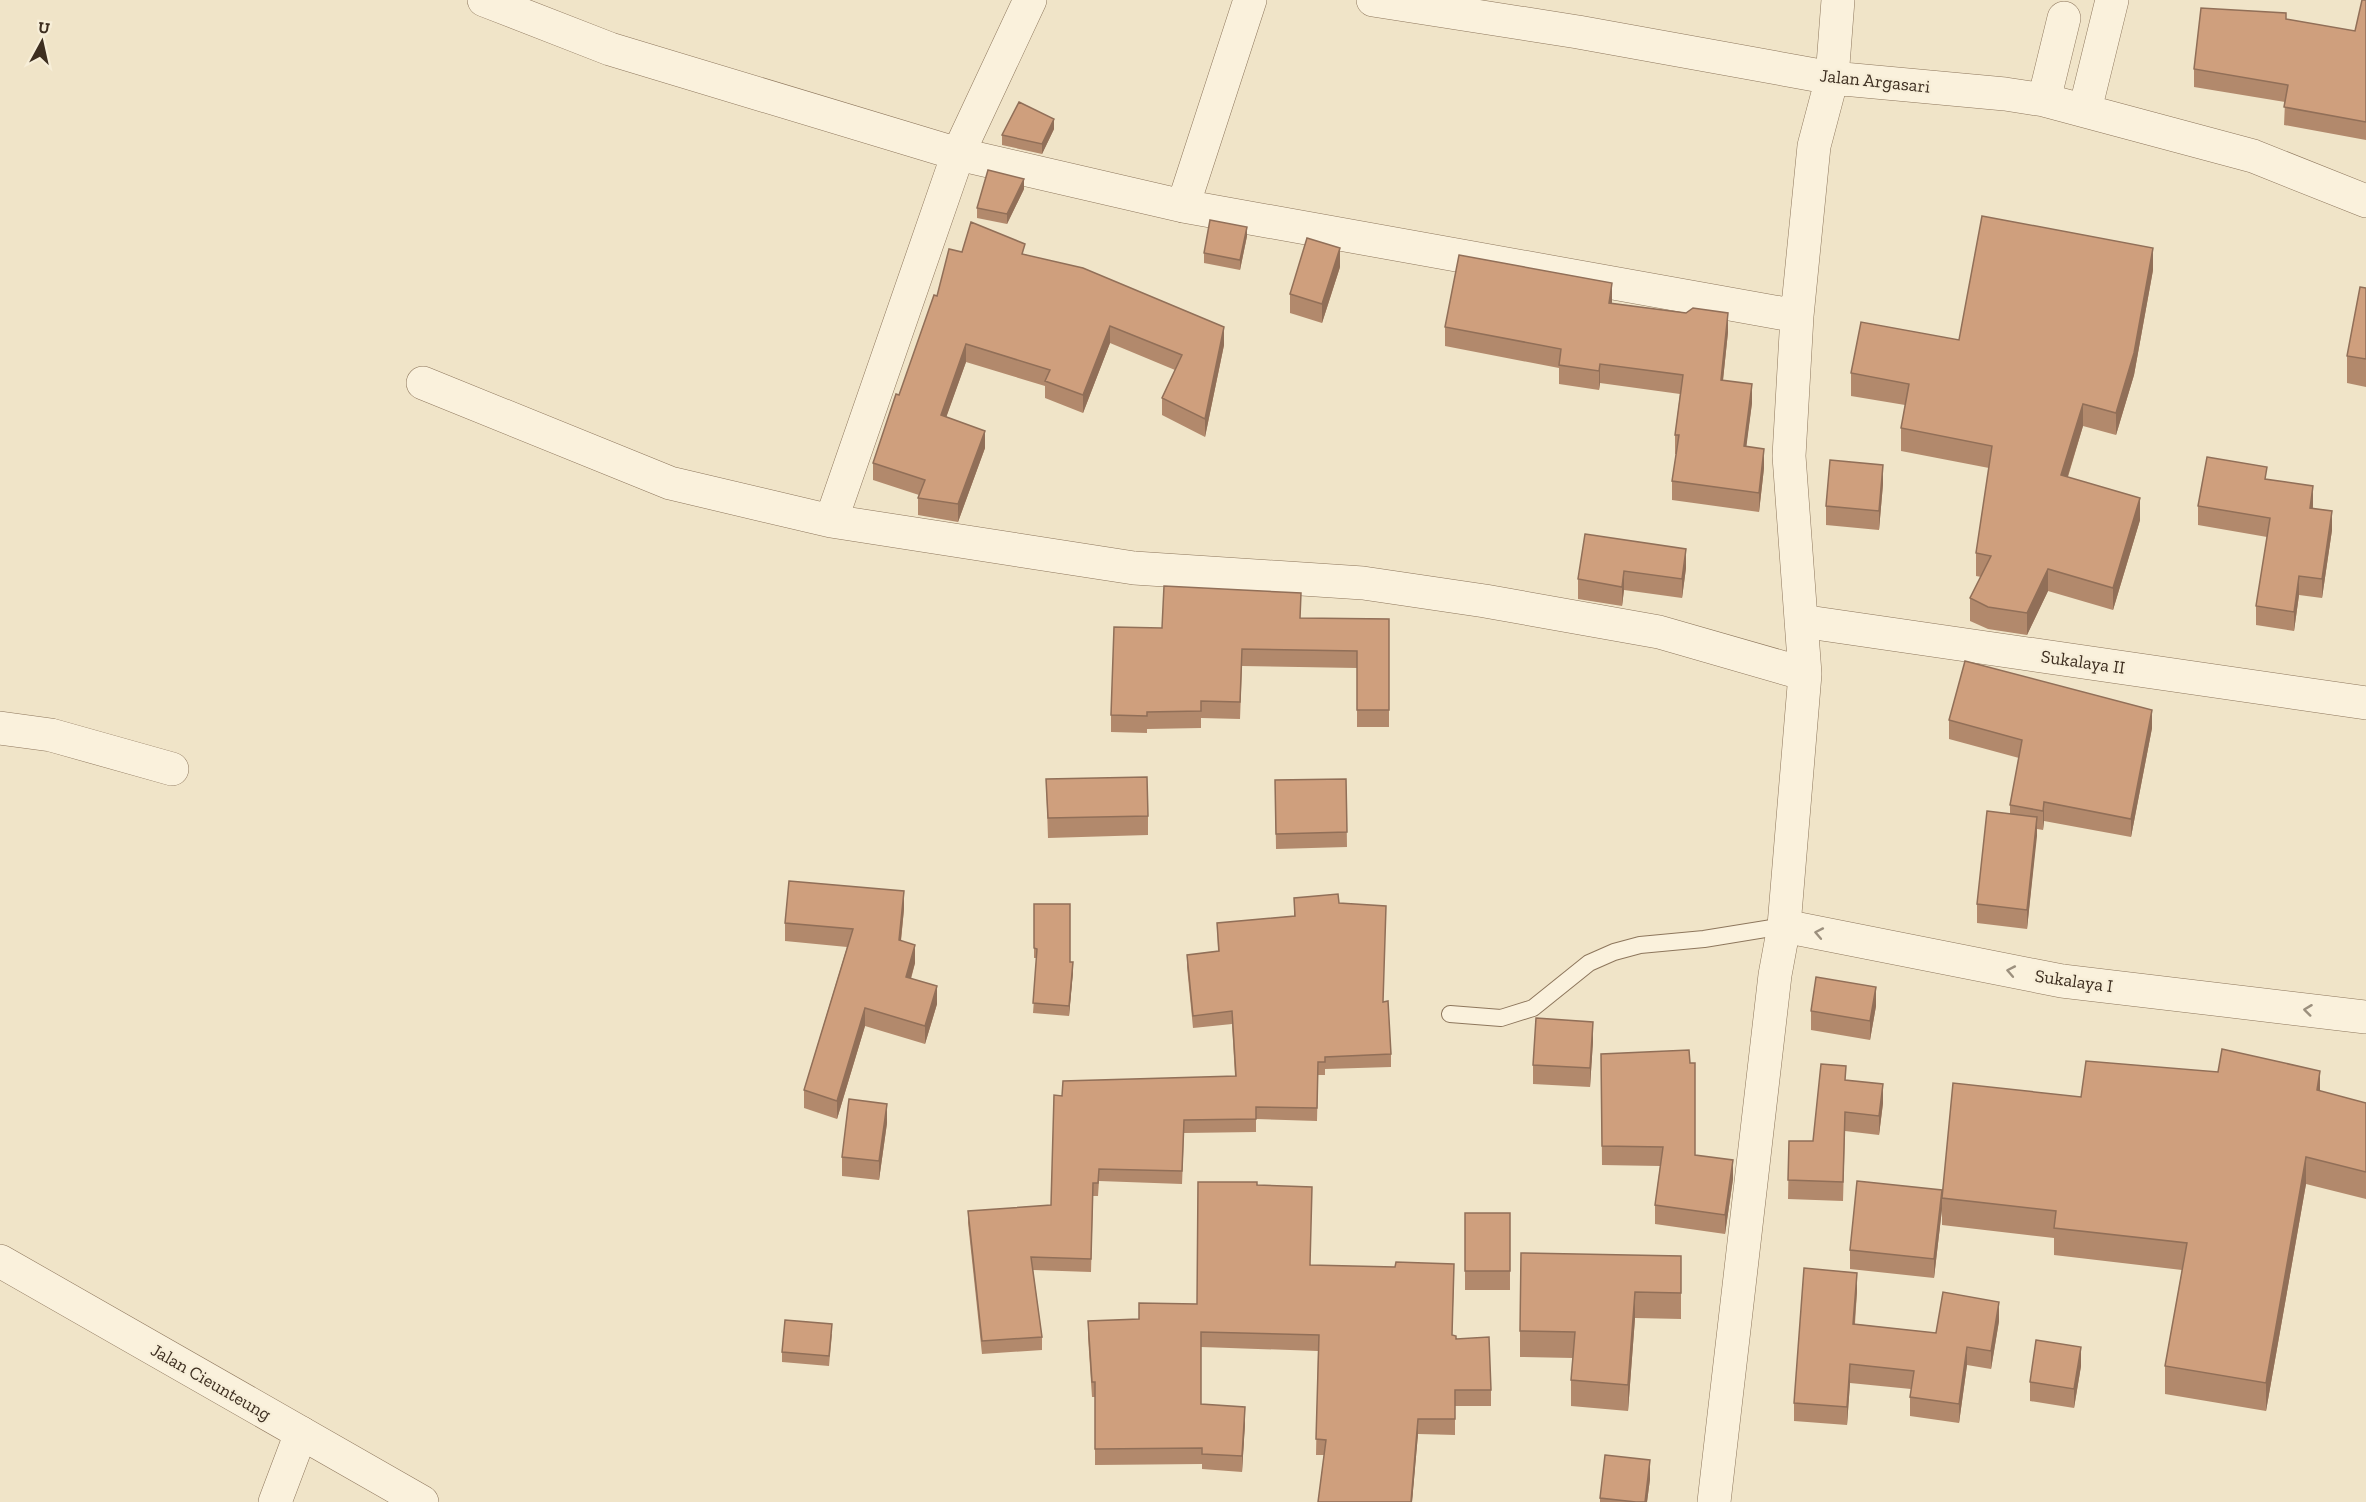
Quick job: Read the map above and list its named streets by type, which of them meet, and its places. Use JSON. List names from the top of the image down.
{
  "streets": {
    "street": [
      "Jalan Argasari",
      "Sukalaya II",
      "Sukalaya I",
      "Jalan Cieunteung"
    ]
  },
  "one_way": ["Sukalaya I"],
  "north": "top"
}
